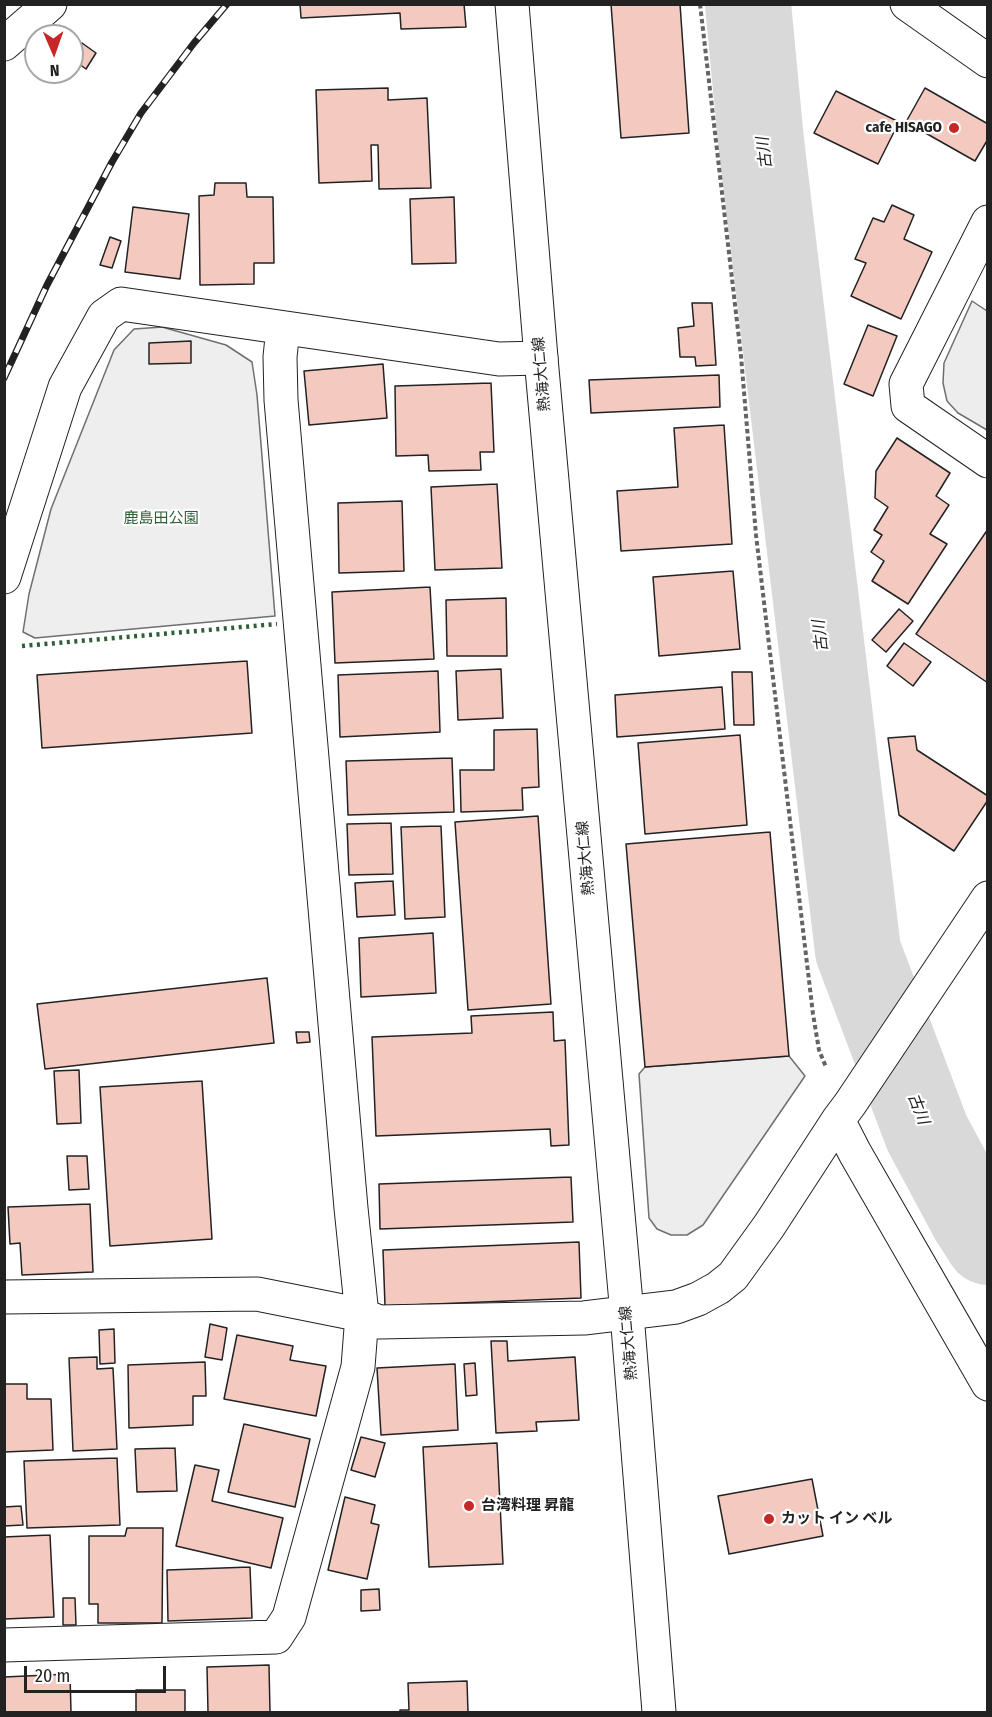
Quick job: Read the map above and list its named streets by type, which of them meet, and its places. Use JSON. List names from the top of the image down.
{
  "streets": {
    "street": ["熱海大仁線"]
  },
  "water": ["古川"],
  "parks": ["鹿島田公園"],
  "places": ["cafe HISAGO", "台湾料理 昇龍", "カット イン ベル"],
  "scale_bar": "20 m",
  "north": "bottom"
}
